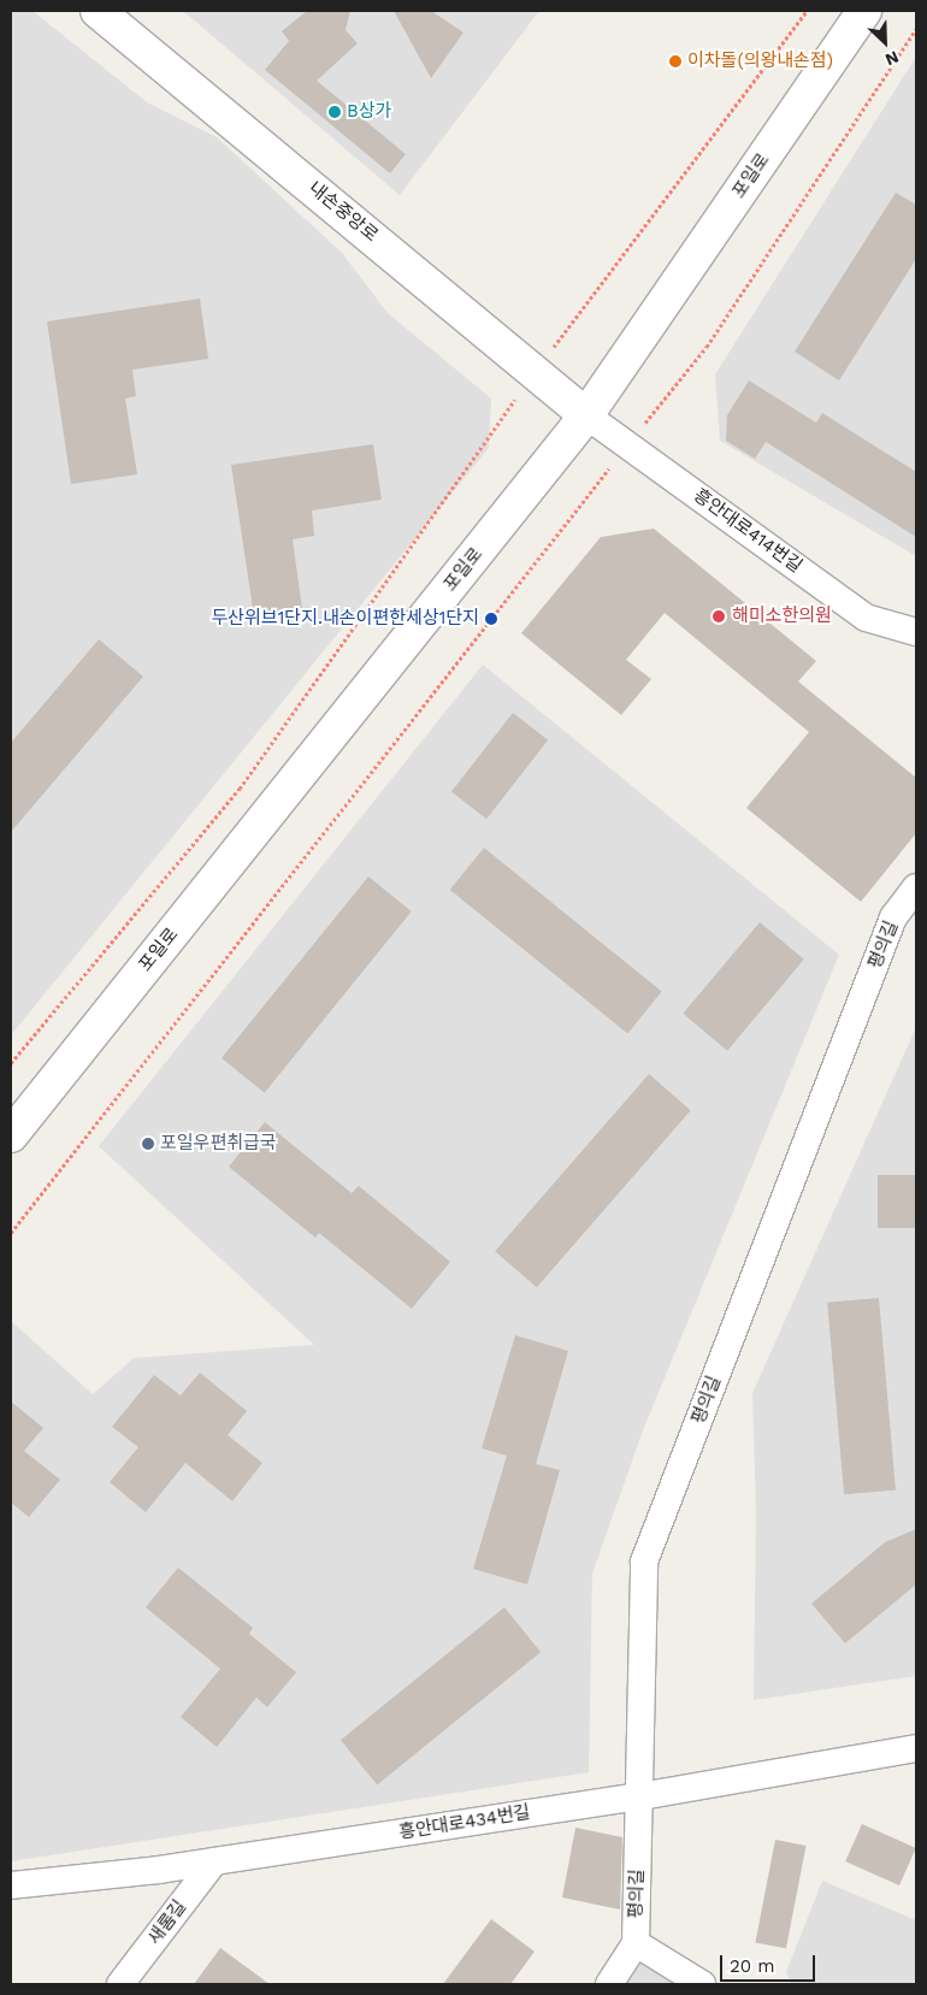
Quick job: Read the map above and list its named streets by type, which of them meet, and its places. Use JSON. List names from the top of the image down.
{
  "streets": {
    "street": [
      "포일로",
      "내손중앙로",
      "흥안대로414번길",
      "평의길",
      "흥안대로434번길",
      "새롬길"
    ]
  },
  "crossings": [
    ["포일로", "내손중앙로"],
    ["포일로", "흥안대로414번길"],
    ["내손중앙로", "흥안대로414번길"],
    ["평의길", "흥안대로434번길"],
    ["흥안대로434번길", "새롬길"]
  ],
  "places": [
    "이차돌(의왕내손점)",
    "B상가",
    "해미소한의원",
    "두산위브1단지.내손이편한세상1단지",
    "포일우편취급국"
  ],
  "scale_bar": "20 m",
  "north": "bottom right"
}
